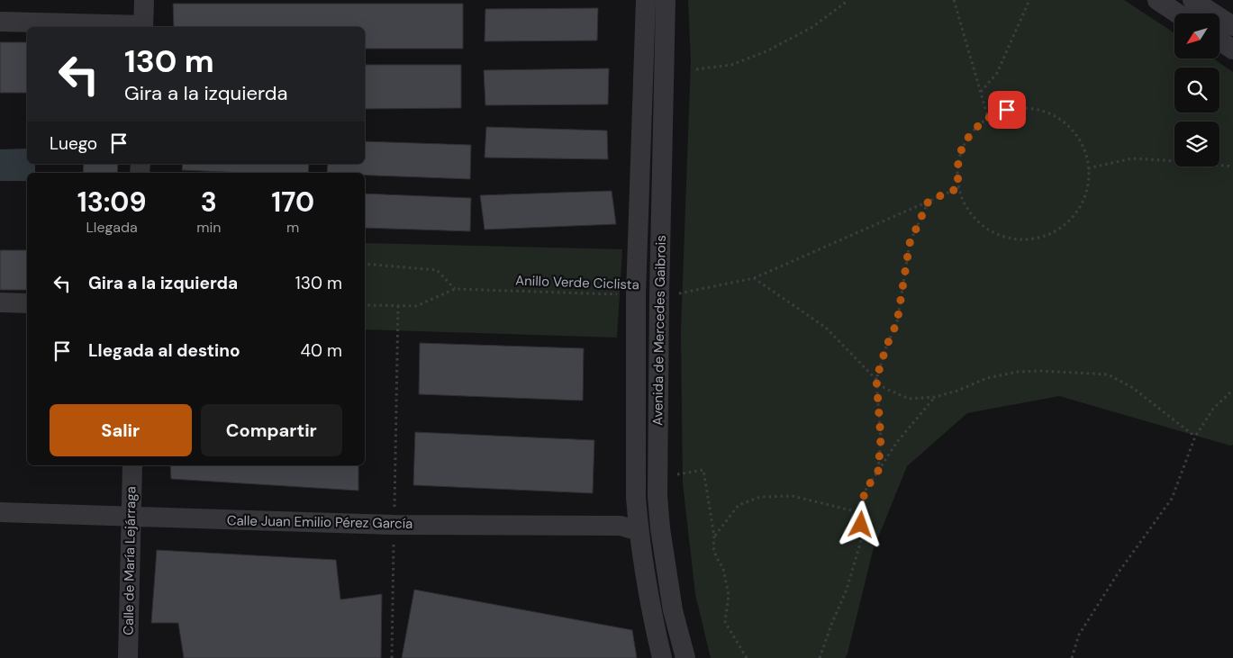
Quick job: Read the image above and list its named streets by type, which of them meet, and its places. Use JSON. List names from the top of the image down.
{
  "streets": {
    "street": ["Avenida de Mercedes Gaibrois", "Calle Juan Emilio Pérez García", "Calle de María Lejárraga"],
    "path": ["Anillo Verde Ciclista"]
  },
  "crossings": [
    ["Anillo Verde Ciclista", "Avenida de Mercedes Gaibrois"],
    ["Avenida de Mercedes Gaibrois", "Calle Juan Emilio Pérez García"],
    ["Calle Juan Emilio Pérez García", "Calle de María Lejárraga"]
  ],
  "north": "bottom left",
  "page": {
    "turn": ["130 m", "Gira a la izquierda"],
    "then": "Luego",
    "eta": [
      "13:09",
      "Llegada",
      "3",
      "min",
      "170",
      "m"
    ],
    "list": [
      {
        "name": "Gira a la izquierda",
        "value": "130 m"
      },
      {
        "name": "Llegada al destino",
        "value": "40 m"
      }
    ],
    "buttons": ["Salir", "Compartir"]
  }
}
